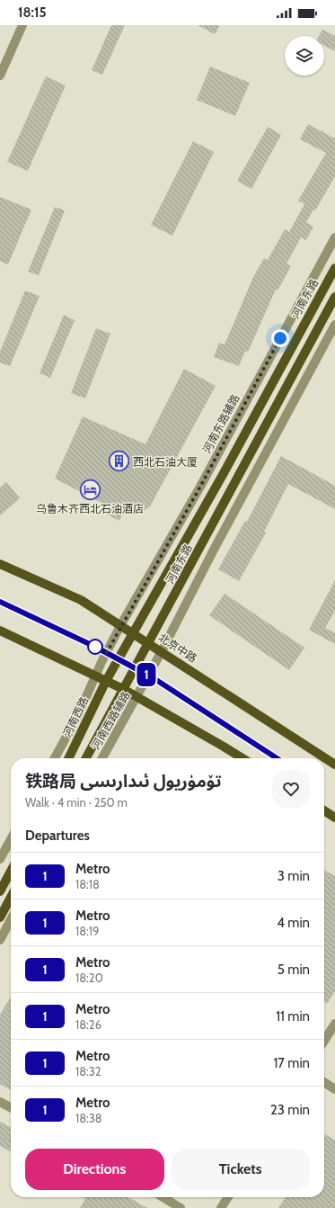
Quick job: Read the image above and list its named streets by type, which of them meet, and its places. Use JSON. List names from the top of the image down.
{
  "streets": {
    "main road": ["河南东路", "北京中路", "河南西路"],
    "street": ["河南东路辅路", "河南西路辅路"]
  },
  "crossings": [
    ["河南东路", "北京中路"],
    ["河南东路", "河南西路"],
    ["河南东路辅路", "北京中路"],
    ["北京中路", "河南西路辅路"]
  ],
  "places": {
    "building": ["西北石油大厦"],
    "hotel": ["乌鲁木齐西北石油酒店"]
  },
  "lines": ["metro line 1"],
  "page": {
    "status": "18:15",
    "on_map": "1",
    "heading": [
      ["铁路局 تۆمۈريول ئىدارىسى", "Walk · 4 min · 250 m"],
      "Departures"
    ],
    "list": [
      {
        "mark": "1",
        "name": "Metro",
        "note": "18:18",
        "value": "3 min"
      },
      {
        "mark": "1",
        "name": "Metro",
        "note": "18:19",
        "value": "4 min"
      },
      {
        "mark": "1",
        "name": "Metro",
        "note": "18:20",
        "value": "5 min"
      },
      {
        "mark": "1",
        "name": "Metro",
        "note": "18:26",
        "value": "11 min"
      },
      {
        "mark": "1",
        "name": "Metro",
        "note": "18:32",
        "value": "17 min"
      },
      {
        "mark": "1",
        "name": "Metro",
        "note": "18:38",
        "value": "23 min"
      }
    ],
    "buttons": ["Directions", "Tickets"]
  }
}
